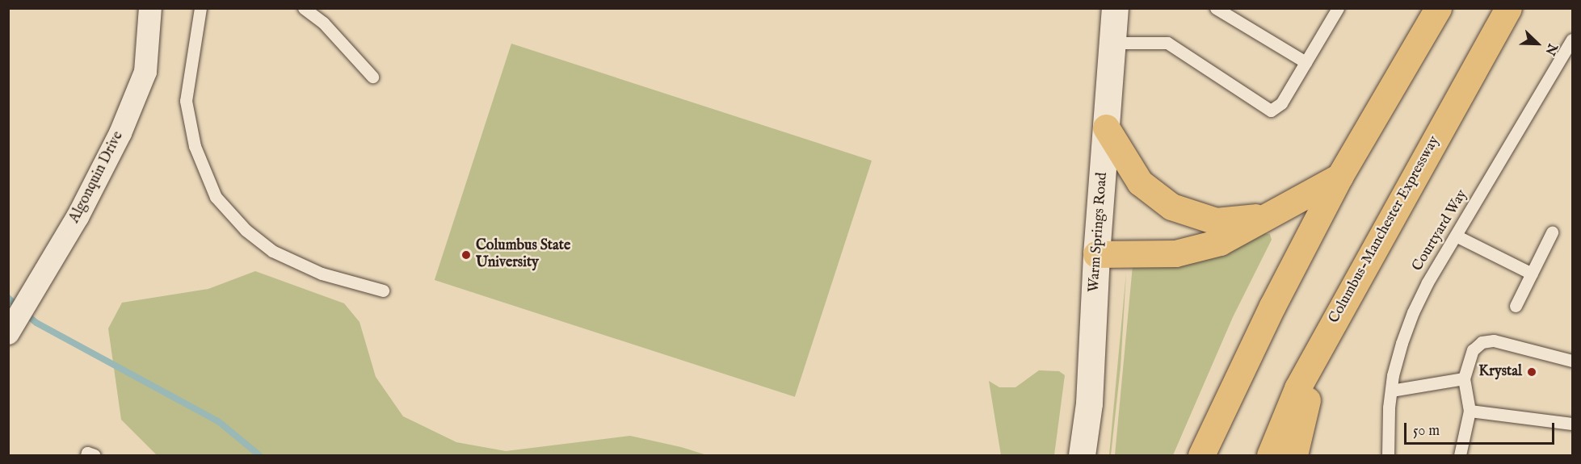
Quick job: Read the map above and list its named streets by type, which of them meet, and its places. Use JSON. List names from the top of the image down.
{
  "streets": {
    "highway": ["Columbus-Manchester Expressway"],
    "main road": ["Warm Springs Road"],
    "street": ["Algonquin Drive"],
    "lane": ["Courtyard Way"]
  },
  "places": ["Columbus State University", "Krystal"],
  "scale_bar": "50 m",
  "north": "bottom right"
}
